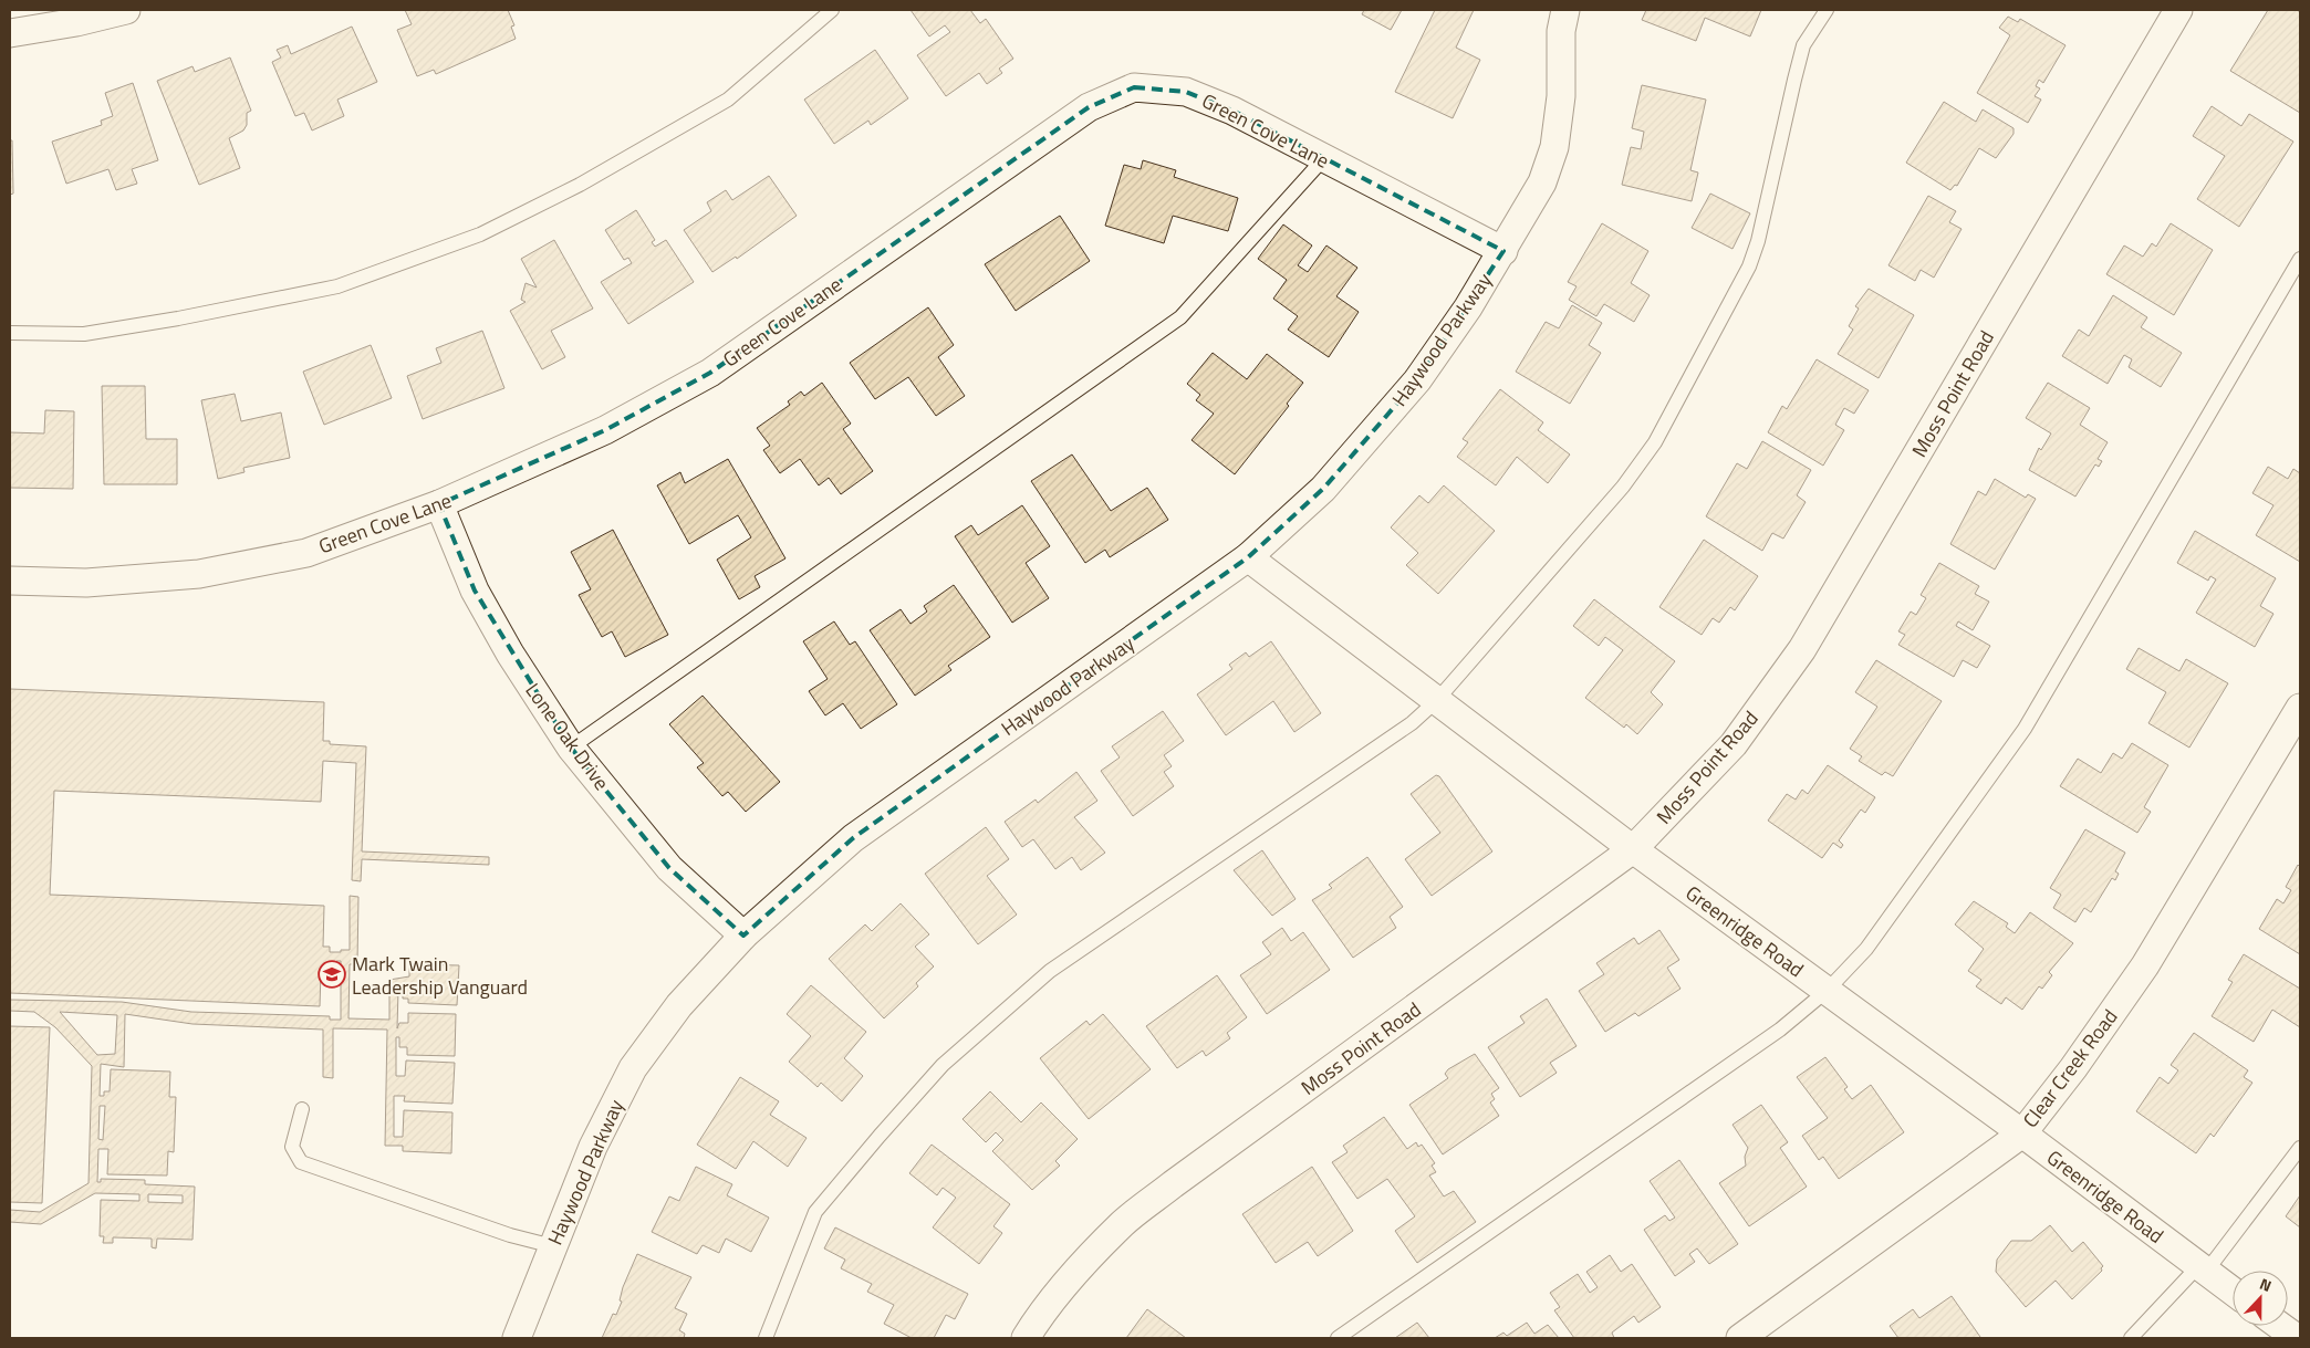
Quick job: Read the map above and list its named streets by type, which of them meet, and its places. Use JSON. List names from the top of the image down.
{
  "streets": {
    "street": [
      "Green Cove Lane",
      "Haywood Parkway",
      "Moss Point Road",
      "Lone Oak Drive",
      "Greenridge Road",
      "Clear Creek Road"
    ]
  },
  "crossings": [
    ["Green Cove Lane", "Haywood Parkway"],
    ["Green Cove Lane", "Lone Oak Drive"],
    ["Haywood Parkway", "Lone Oak Drive"],
    ["Haywood Parkway", "Greenridge Road"],
    ["Moss Point Road", "Greenridge Road"],
    ["Greenridge Road", "Clear Creek Road"]
  ],
  "places": {
    "school or university": ["Mark Twain Leadership Vanguard"]
  },
  "north": "top"
}
